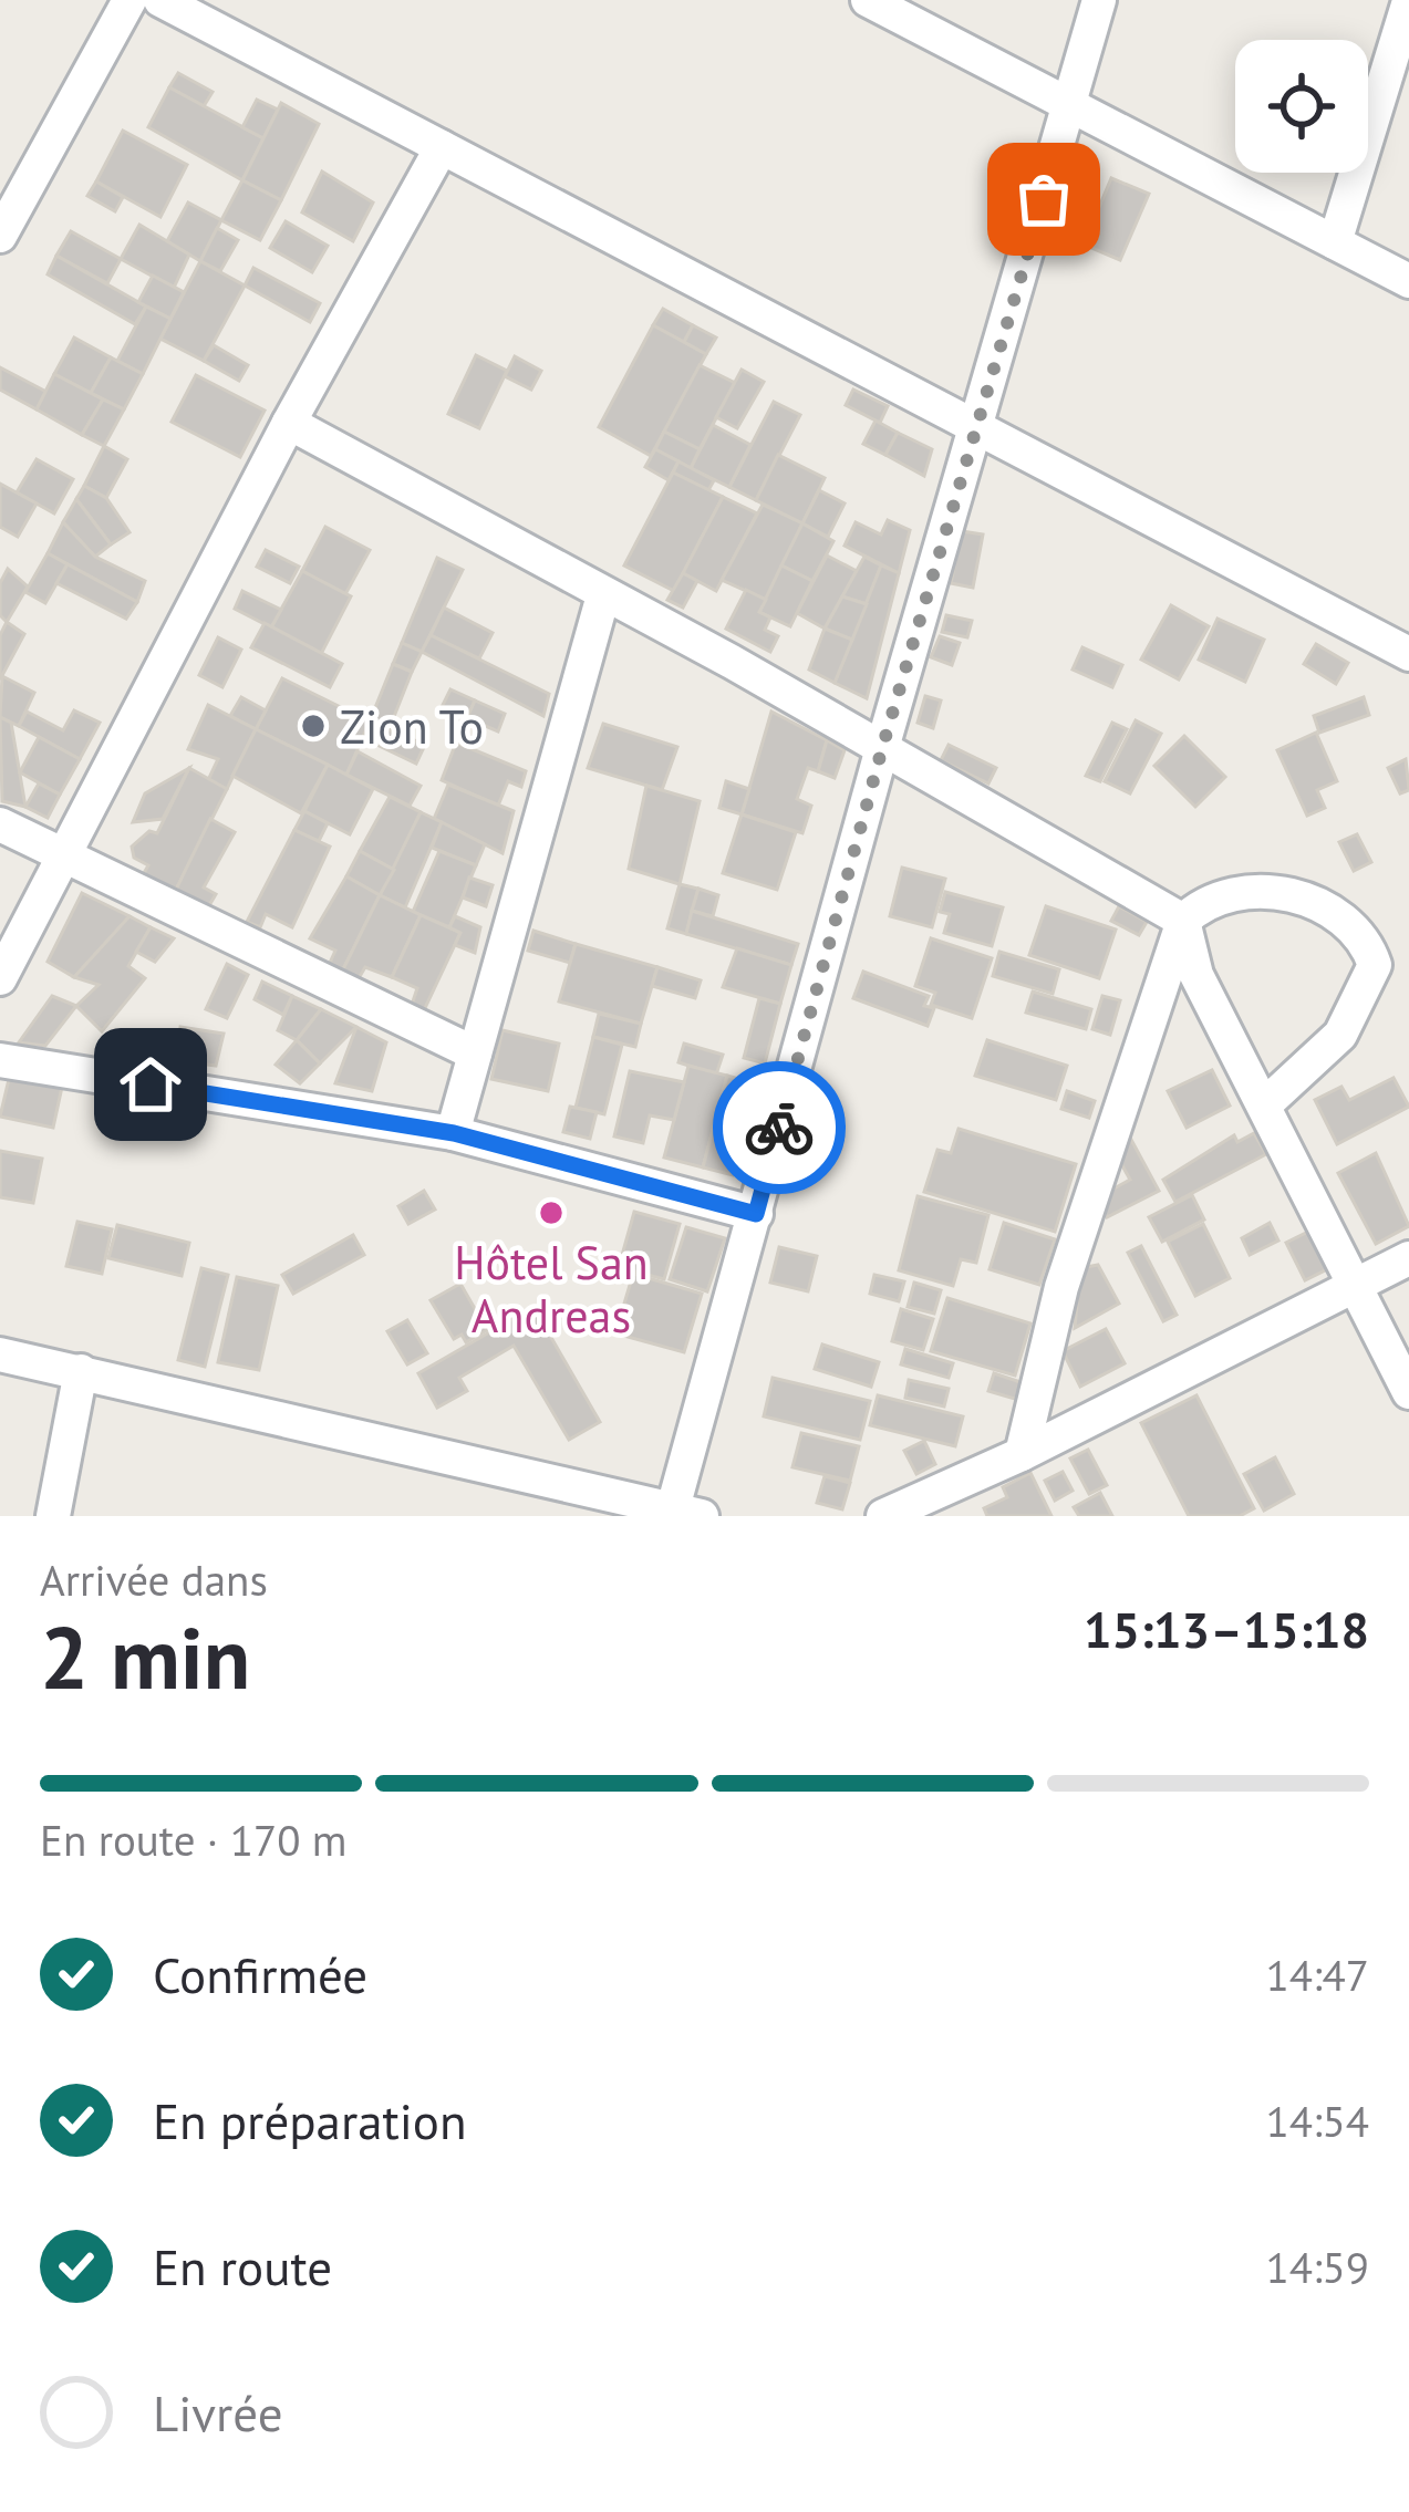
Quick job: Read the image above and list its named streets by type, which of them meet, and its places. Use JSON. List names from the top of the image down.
{
  "places": ["Zion To", "Hôtel San Andreas"],
  "page": {
    "heading": ["2 min", "Arrivée dans", "15:13–15:18"],
    "bar": "En route · 170 m",
    "list": [
      ["Confirmée", "14:47"],
      ["En préparation", "14:54"],
      ["En route", "14:59"],
      "Livrée"
    ]
  }
}
